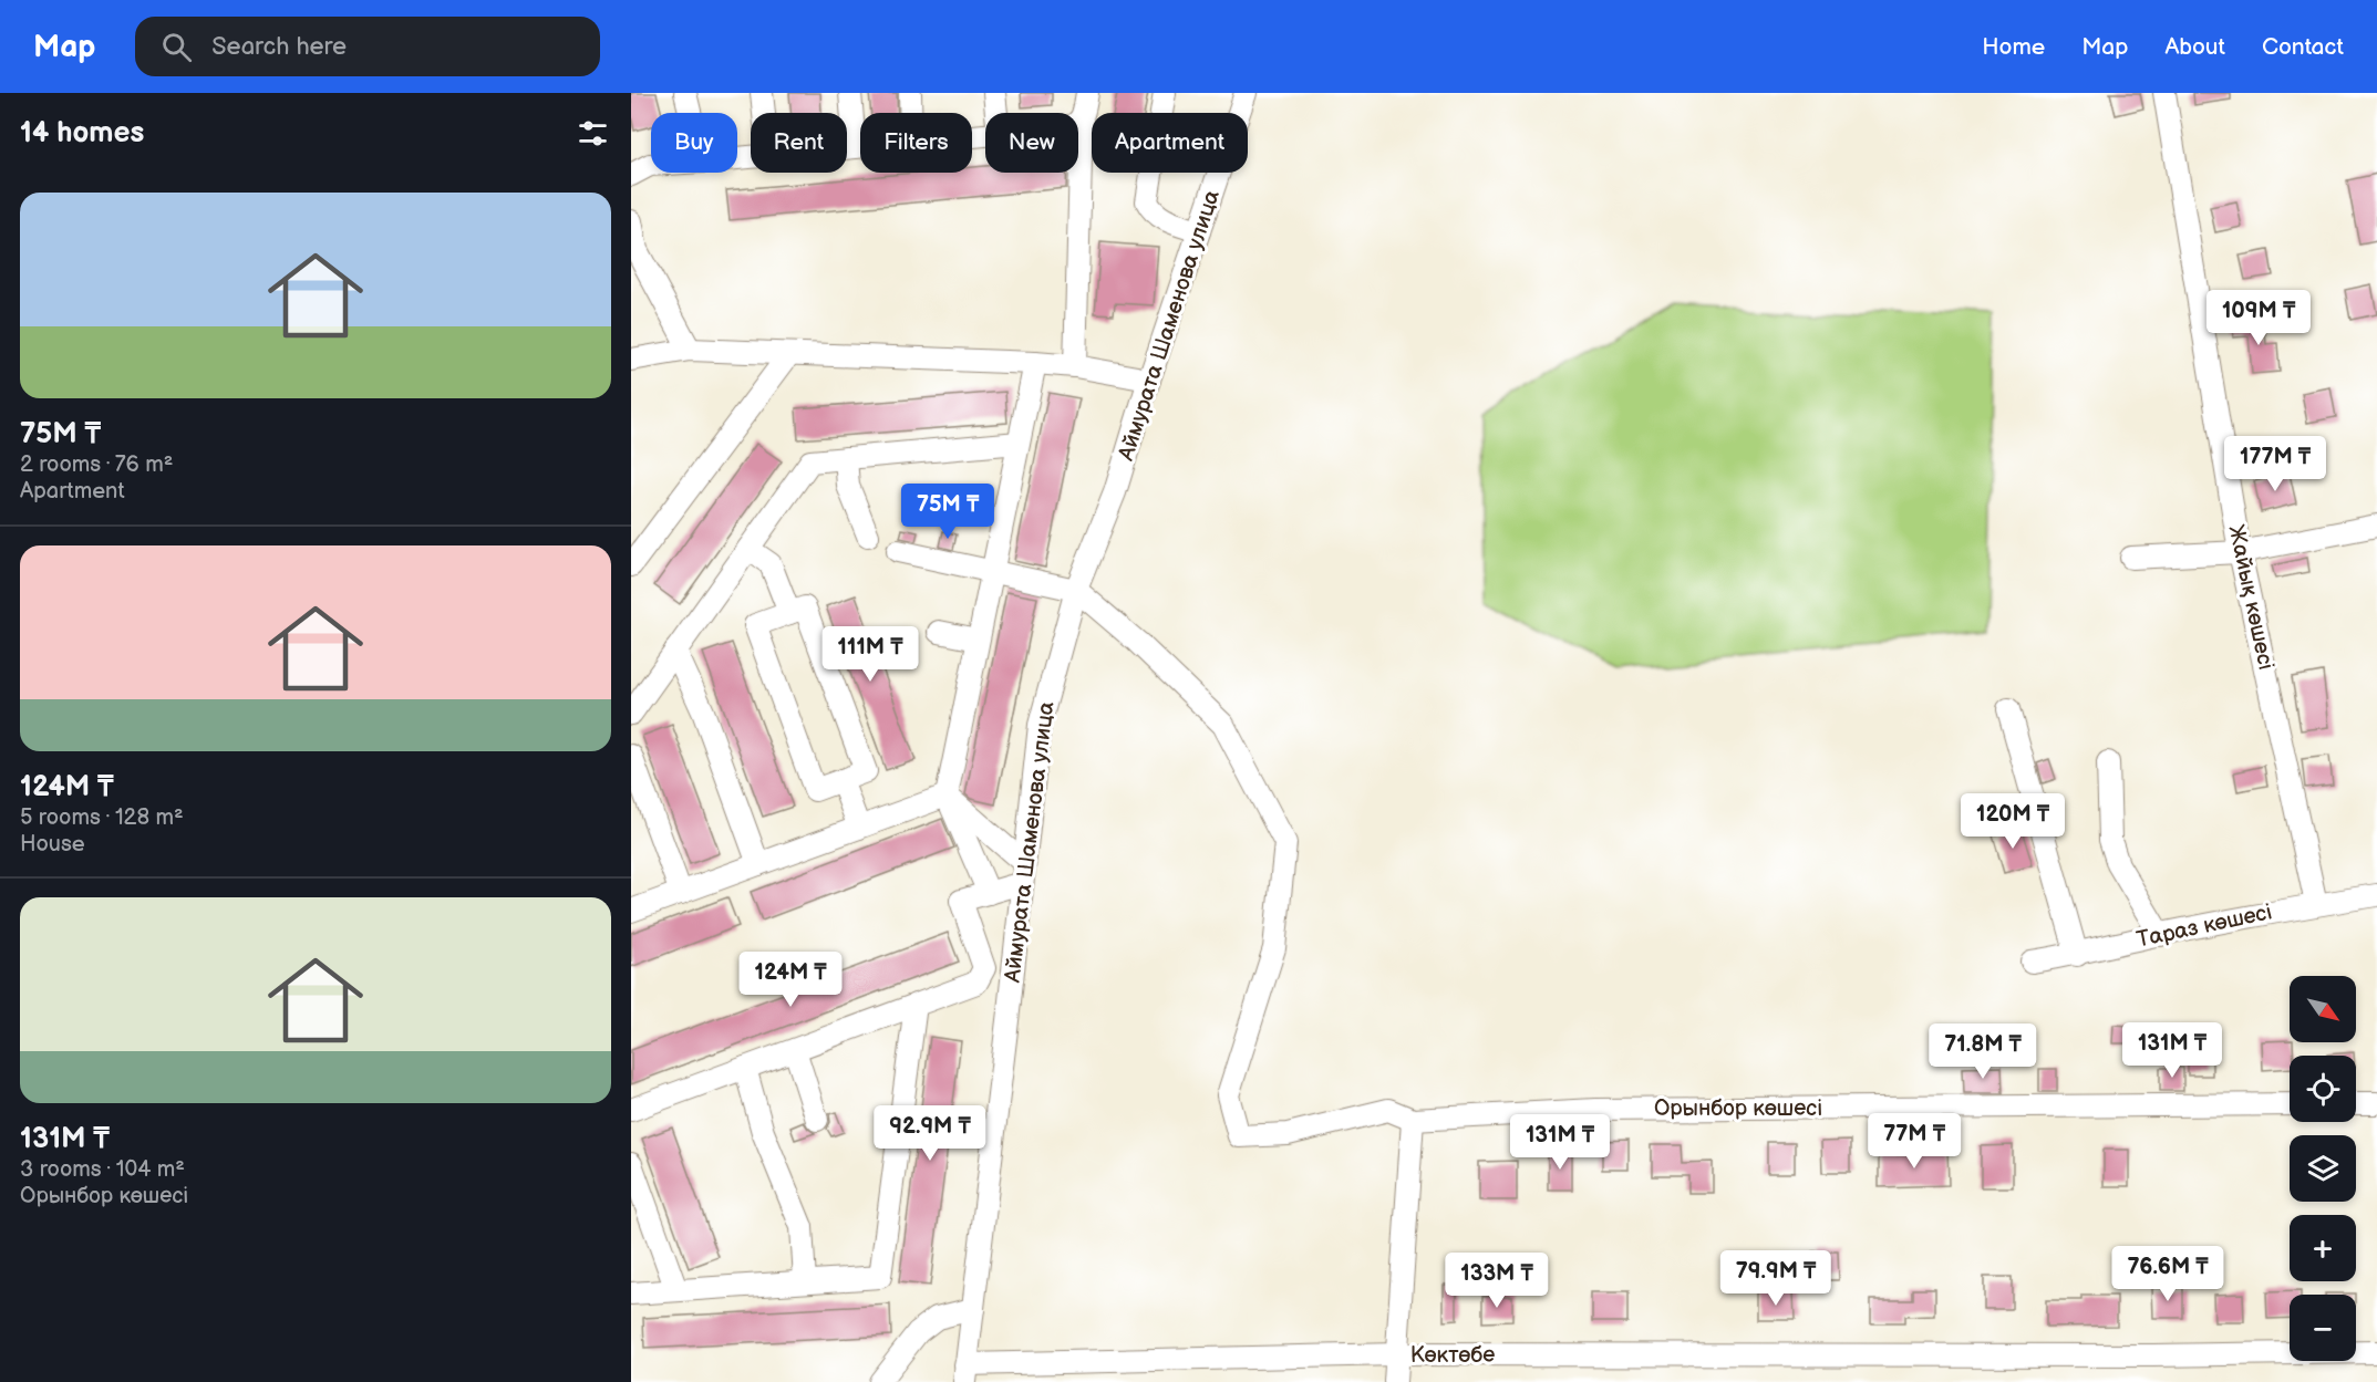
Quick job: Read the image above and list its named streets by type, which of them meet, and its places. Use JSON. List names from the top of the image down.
{
  "streets": {
    "street": [
      "Аймурата Шаменова улица",
      "Жайық көшесі",
      "Тараз көшесі",
      "Орынбор көшесі",
      "Көктөбе"
    ]
  },
  "crossings": [
    ["Аймурата Шаменова улица", "Орынбор көшесі"],
    ["Аймурата Шаменова улица", "Көктөбе"],
    ["Жайық көшесі", "Тараз көшесі"]
  ],
  "north": "bottom right",
  "page": {
    "header": "Map",
    "search": "Search here",
    "nav": [
      "Home",
      "Map",
      "About",
      "Contact"
    ],
    "heading": "14 homes",
    "chip": [
      "Buy",
      "Rent",
      "Filters",
      "New",
      "Apartment"
    ],
    "list": [
      {
        "name": "75M ₸",
        "note": "2 rooms · 76 m² · Apartment"
      },
      {
        "name": "124M ₸",
        "note": "5 rooms · 128 m² · House"
      },
      {
        "name": "131M ₸",
        "note": "3 rooms · 104 m² · Орынбор көшесі"
      }
    ],
    "price": [
      "109M ₸",
      "177M ₸",
      "75M ₸",
      "111M ₸",
      "120M ₸",
      "124M ₸",
      "131M ₸",
      "71.8M ₸",
      "92.9M ₸",
      "77M ₸",
      "131M ₸",
      "76.6M ₸",
      "79.9M ₸",
      "133M ₸"
    ],
    "map_buttons": ["+", "−"]
  }
}
